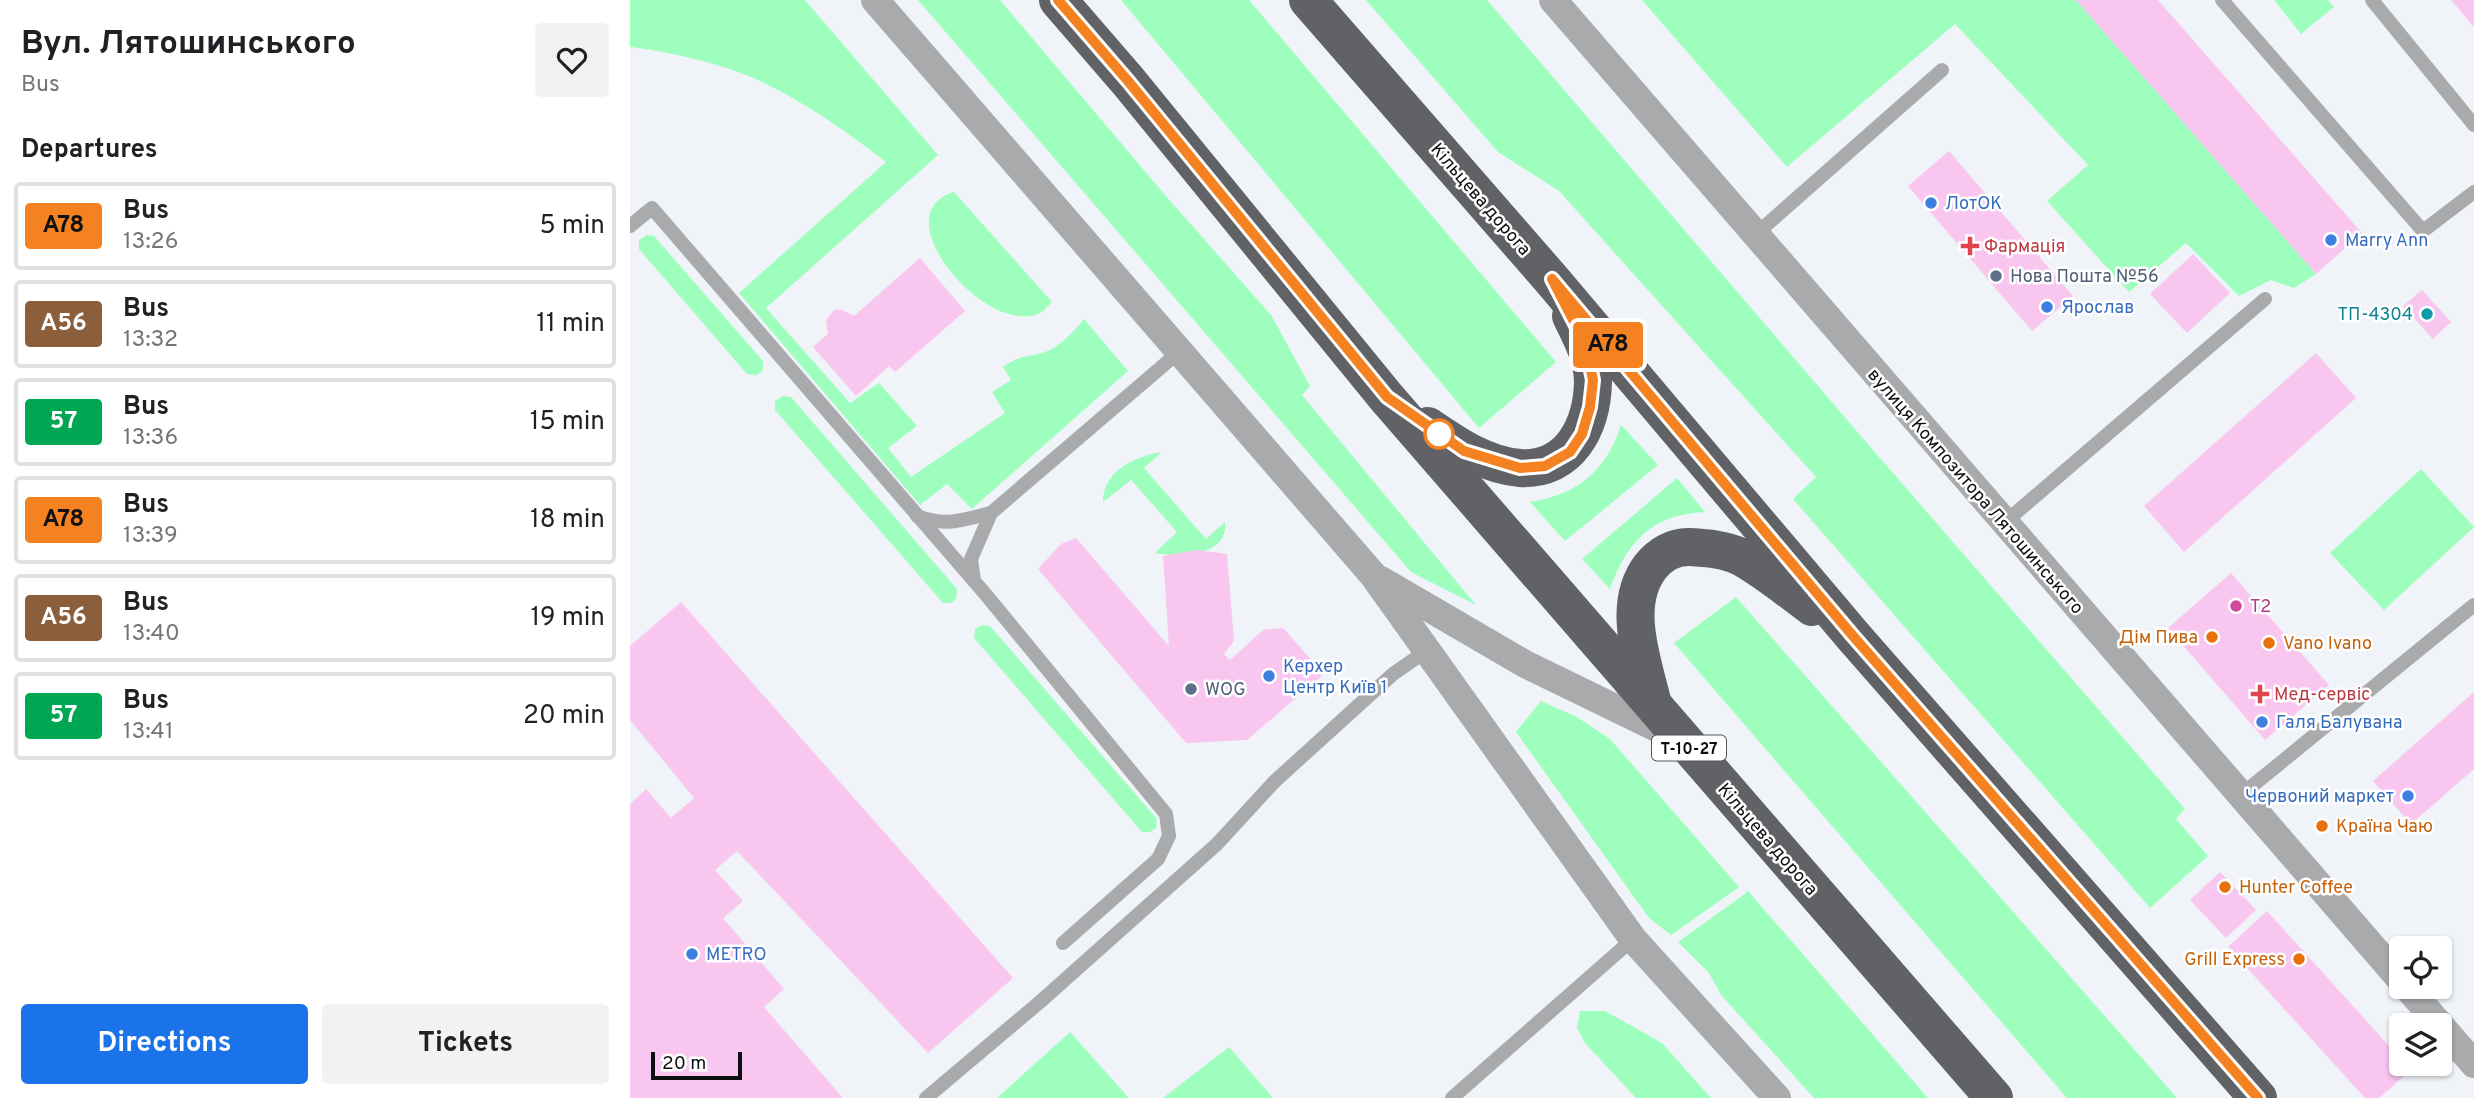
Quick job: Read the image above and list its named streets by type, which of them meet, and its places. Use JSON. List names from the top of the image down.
{
  "streets": {
    "highway": ["Кільцева дорога", "Т-10-27"],
    "street": ["вулиця Композитора Лятошинського"]
  },
  "places": {
    "other": [
      "ЛотОК",
      "Marry Ann",
      "Нова Пошта №56",
      "Ярослав",
      "ТП-4304",
      "T2",
      "Дім Пива",
      "Vano Ivano",
      "Керхер Центр Київ 1",
      "WOG",
      "Галя Балувана",
      "Червоний маркет",
      "Країна Чаю",
      "Hunter Coffee",
      "METRO",
      "Grill Express"
    ],
    "health": ["Фармація", "Мед-сервіс"]
  },
  "lines": ["bus line А78"],
  "scale_bar": "20 m",
  "page": {
    "heading": [
      ["Вул. Лятошинського", "Bus"],
      "Departures"
    ],
    "on_map": "А78",
    "list": [
      {
        "mark": "А78",
        "name": "Bus",
        "note": "13:26",
        "value": "5 min"
      },
      {
        "mark": "A56",
        "name": "Bus",
        "note": "13:32",
        "value": "11 min"
      },
      {
        "mark": "57",
        "name": "Bus",
        "note": "13:36",
        "value": "15 min"
      },
      {
        "mark": "А78",
        "name": "Bus",
        "note": "13:39",
        "value": "18 min"
      },
      {
        "mark": "A56",
        "name": "Bus",
        "note": "13:40",
        "value": "19 min"
      },
      {
        "mark": "57",
        "name": "Bus",
        "note": "13:41",
        "value": "20 min"
      }
    ],
    "buttons": ["Directions", "Tickets"],
    "scale": "20 m"
  }
}
